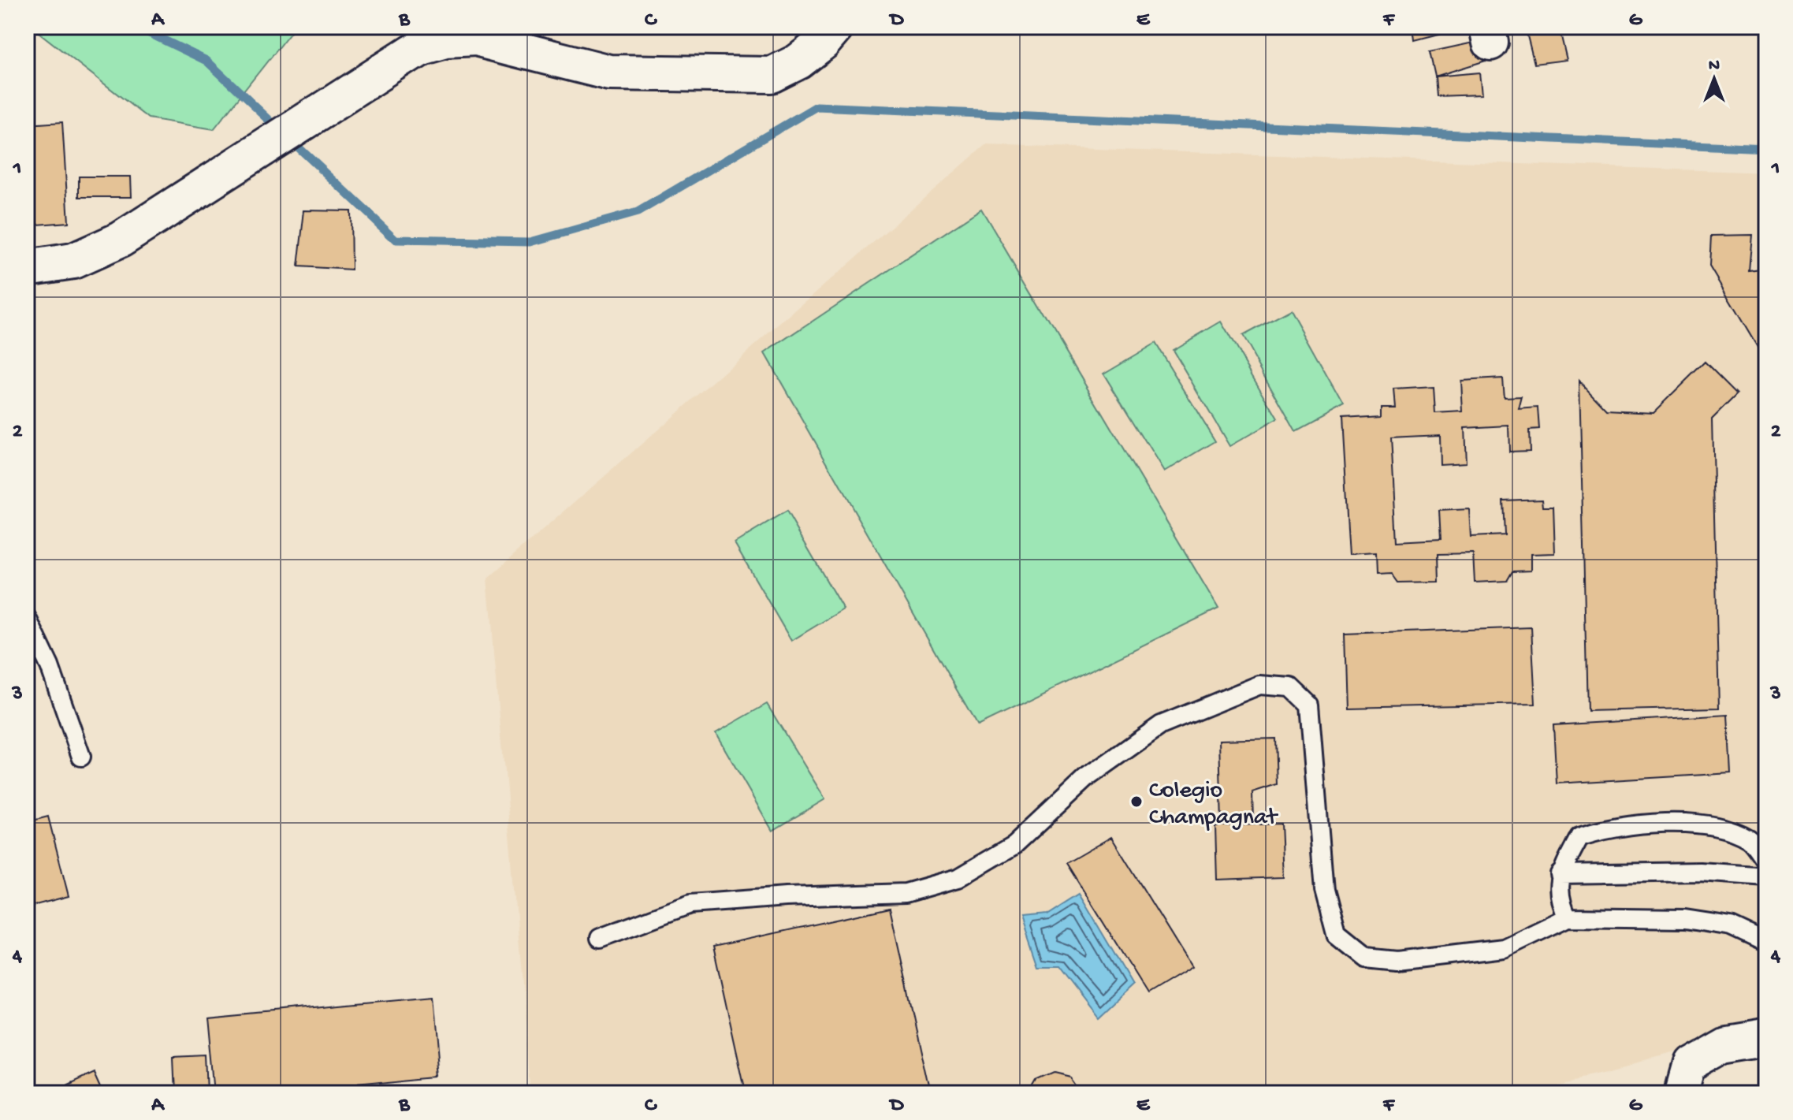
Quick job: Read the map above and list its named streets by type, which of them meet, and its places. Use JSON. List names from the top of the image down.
{
  "places": ["Colegio Champagnat"],
  "north": "top",
  "grid": {
    "columns": [
      "A",
      "B",
      "C",
      "D",
      "E",
      "F",
      "G"
    ],
    "rows": [
      "1",
      "2",
      "3",
      "4"
    ]
  }
}
